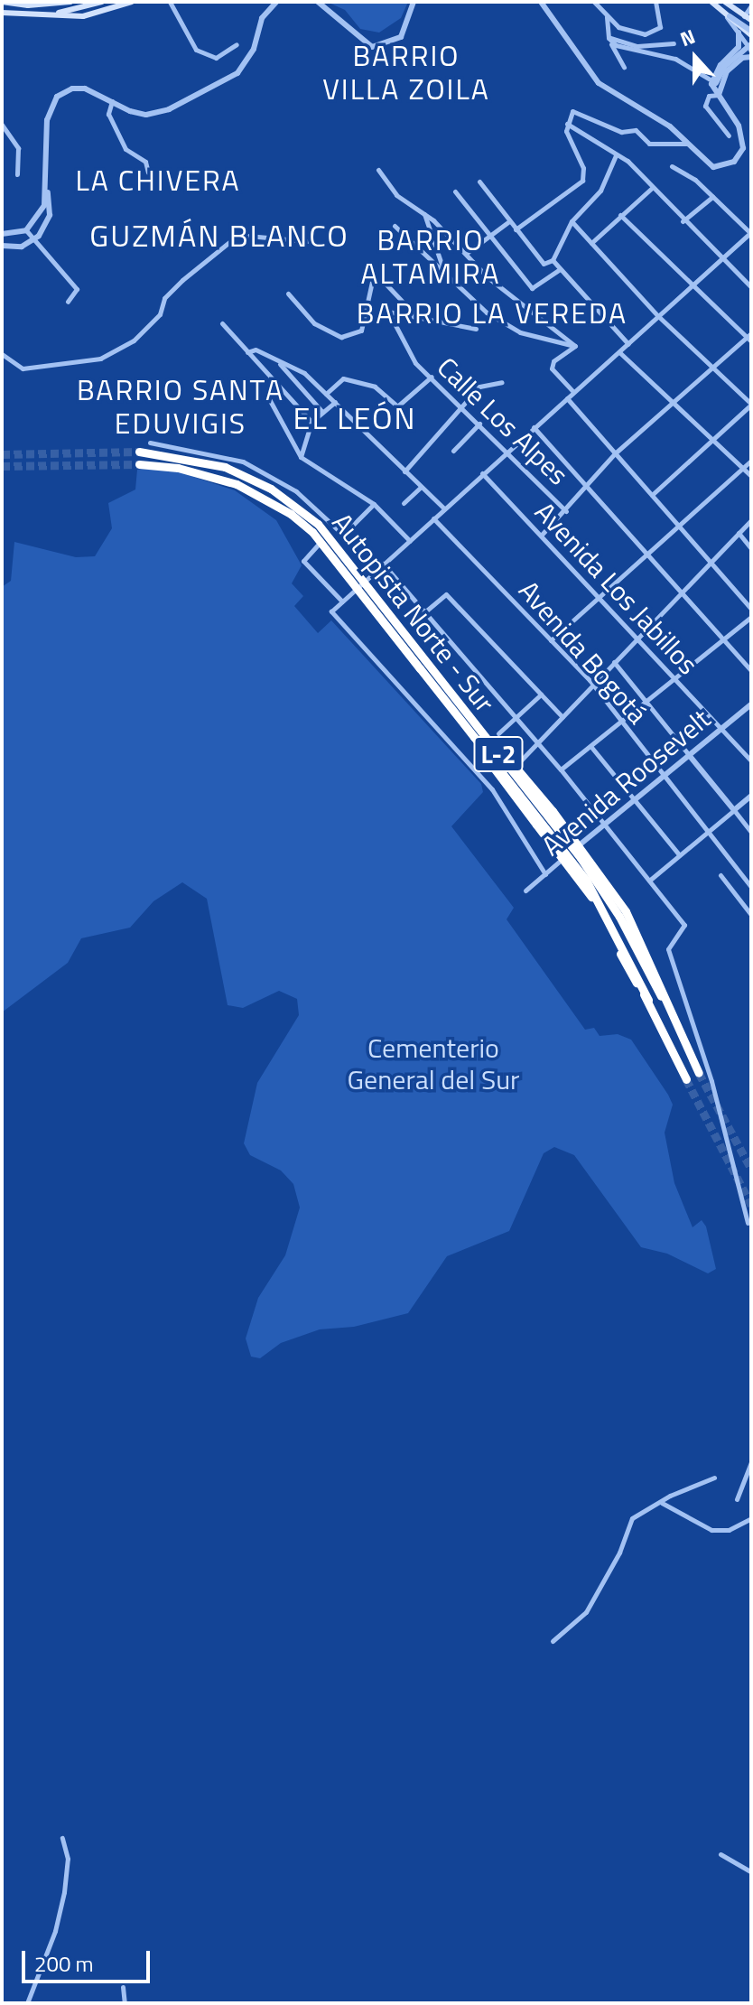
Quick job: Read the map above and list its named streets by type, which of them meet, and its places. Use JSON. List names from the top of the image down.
{
  "streets": {
    "highway": ["Autopista Norte - Sur", "L-2"],
    "street": [
      "Calle Los Alpes",
      "Avenida Los Jabillos",
      "Avenida Bogotá",
      "Avenida Roosevelt"
    ]
  },
  "crossings": [
    ["Avenida Los Jabillos", "Avenida Roosevelt"],
    ["Avenida Bogotá", "Avenida Roosevelt"]
  ],
  "districts": [
    "BARRIO VILLA ZOILA",
    "LA CHIVERA",
    "GUZMÁN BLANCO",
    "BARRIO ALTAMIRA",
    "BARRIO LA VEREDA",
    "BARRIO SANTA EDUVIGIS",
    "EL LEÓN"
  ],
  "parks": ["Cementerio General del Sur"],
  "scale_bar": "200 m",
  "north": "top"
}
